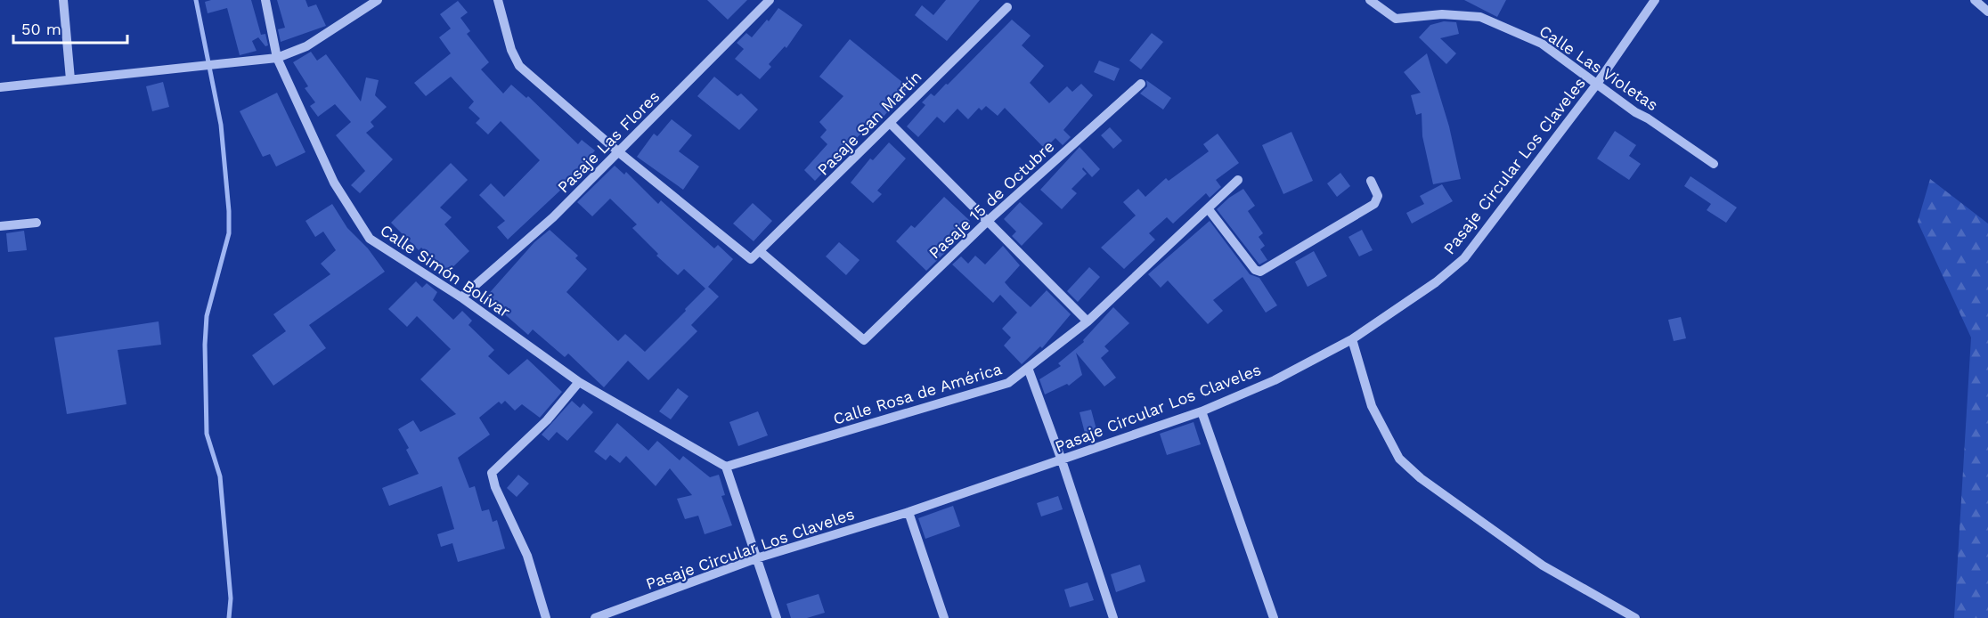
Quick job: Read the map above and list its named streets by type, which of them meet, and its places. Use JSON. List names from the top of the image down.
{
  "streets": {
    "street": [
      "Calle Las Violetas",
      "Pasaje San Martín",
      "Pasaje Las Flores",
      "Pasaje Circular Los Claveles",
      "Pasaje 15 de Octubre",
      "Calle Simón Bolívar",
      "Calle Rosa de América"
    ]
  },
  "crossings": [
    ["Calle Las Violetas", "Pasaje Circular Los Claveles"],
    ["Pasaje San Martín", "Pasaje Las Flores"],
    ["Pasaje San Martín", "Pasaje 15 de Octubre"],
    ["Pasaje Las Flores", "Calle Simón Bolívar"],
    ["Calle Simón Bolívar", "Calle Rosa de América"]
  ],
  "scale_bar": "50 m"
}
